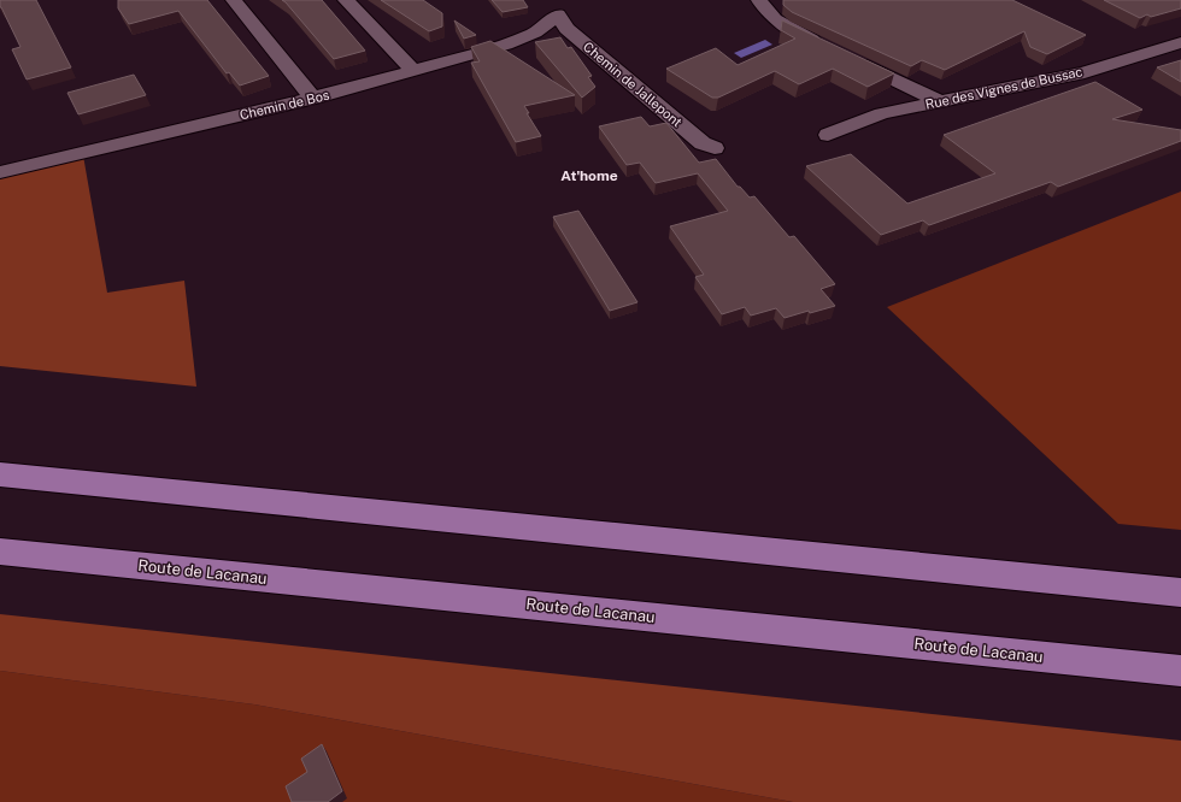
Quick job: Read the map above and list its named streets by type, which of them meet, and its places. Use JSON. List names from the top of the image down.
{
  "streets": {
    "main road": ["Route de Lacanau"],
    "street": ["Chemin de Jallepont", "Rue des Vignes de Bussac", "Chemin de Bos"]
  },
  "crossings": [
    ["Chemin de Jallepont", "Chemin de Bos"]
  ],
  "districts": ["At'home"]
}
